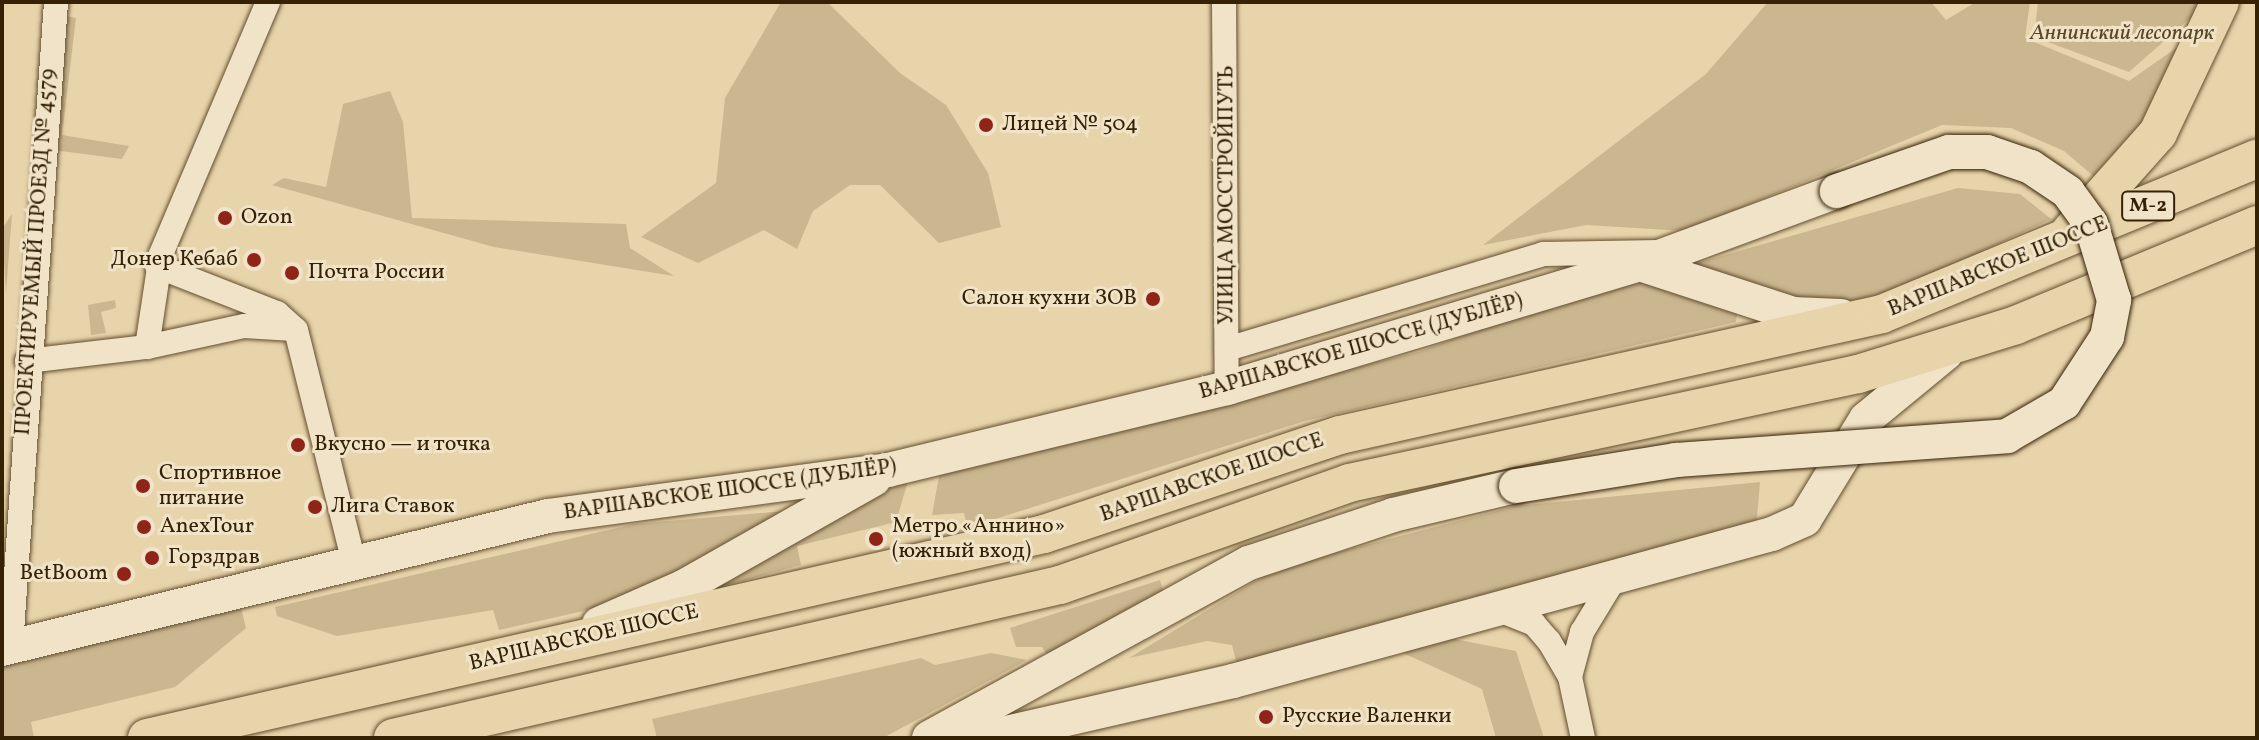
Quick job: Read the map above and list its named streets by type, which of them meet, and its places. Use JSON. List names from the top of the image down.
{
  "streets": {
    "main road": ["М-2", "ВАРШАВСКОЕ ШОССЕ", "ВАРШАВСКОЕ ШОССЕ (ДУБЛЁР)"],
    "street": ["УЛИЦА МОССТРОЙПУТЬ", "ПРОЕКТИРУЕМЫЙ ПРОЕЗД № 4579"]
  },
  "crossings": [
    ["УЛИЦА МОССТРОЙПУТЬ", "ВАРШАВСКОЕ ШОССЕ (ДУБЛЁР)"],
    ["ПРОЕКТИРУЕМЫЙ ПРОЕЗД № 4579", "ВАРШАВСКОЕ ШОССЕ (ДУБЛЁР)"]
  ],
  "parks": ["Аннинский лесопарк"],
  "places": [
    "Лицей № 504",
    "Ozon",
    "Донер Кебаб",
    "Почта России",
    "Салон кухни ЗОВ",
    "Вкусно — и точка",
    "Спортивное питание",
    "Лига Ставок",
    "AnexTour",
    "Метро «Аннино» (южный вход)",
    "Горздрав",
    "BetBoom",
    "Русские Валенки"
  ]
}
